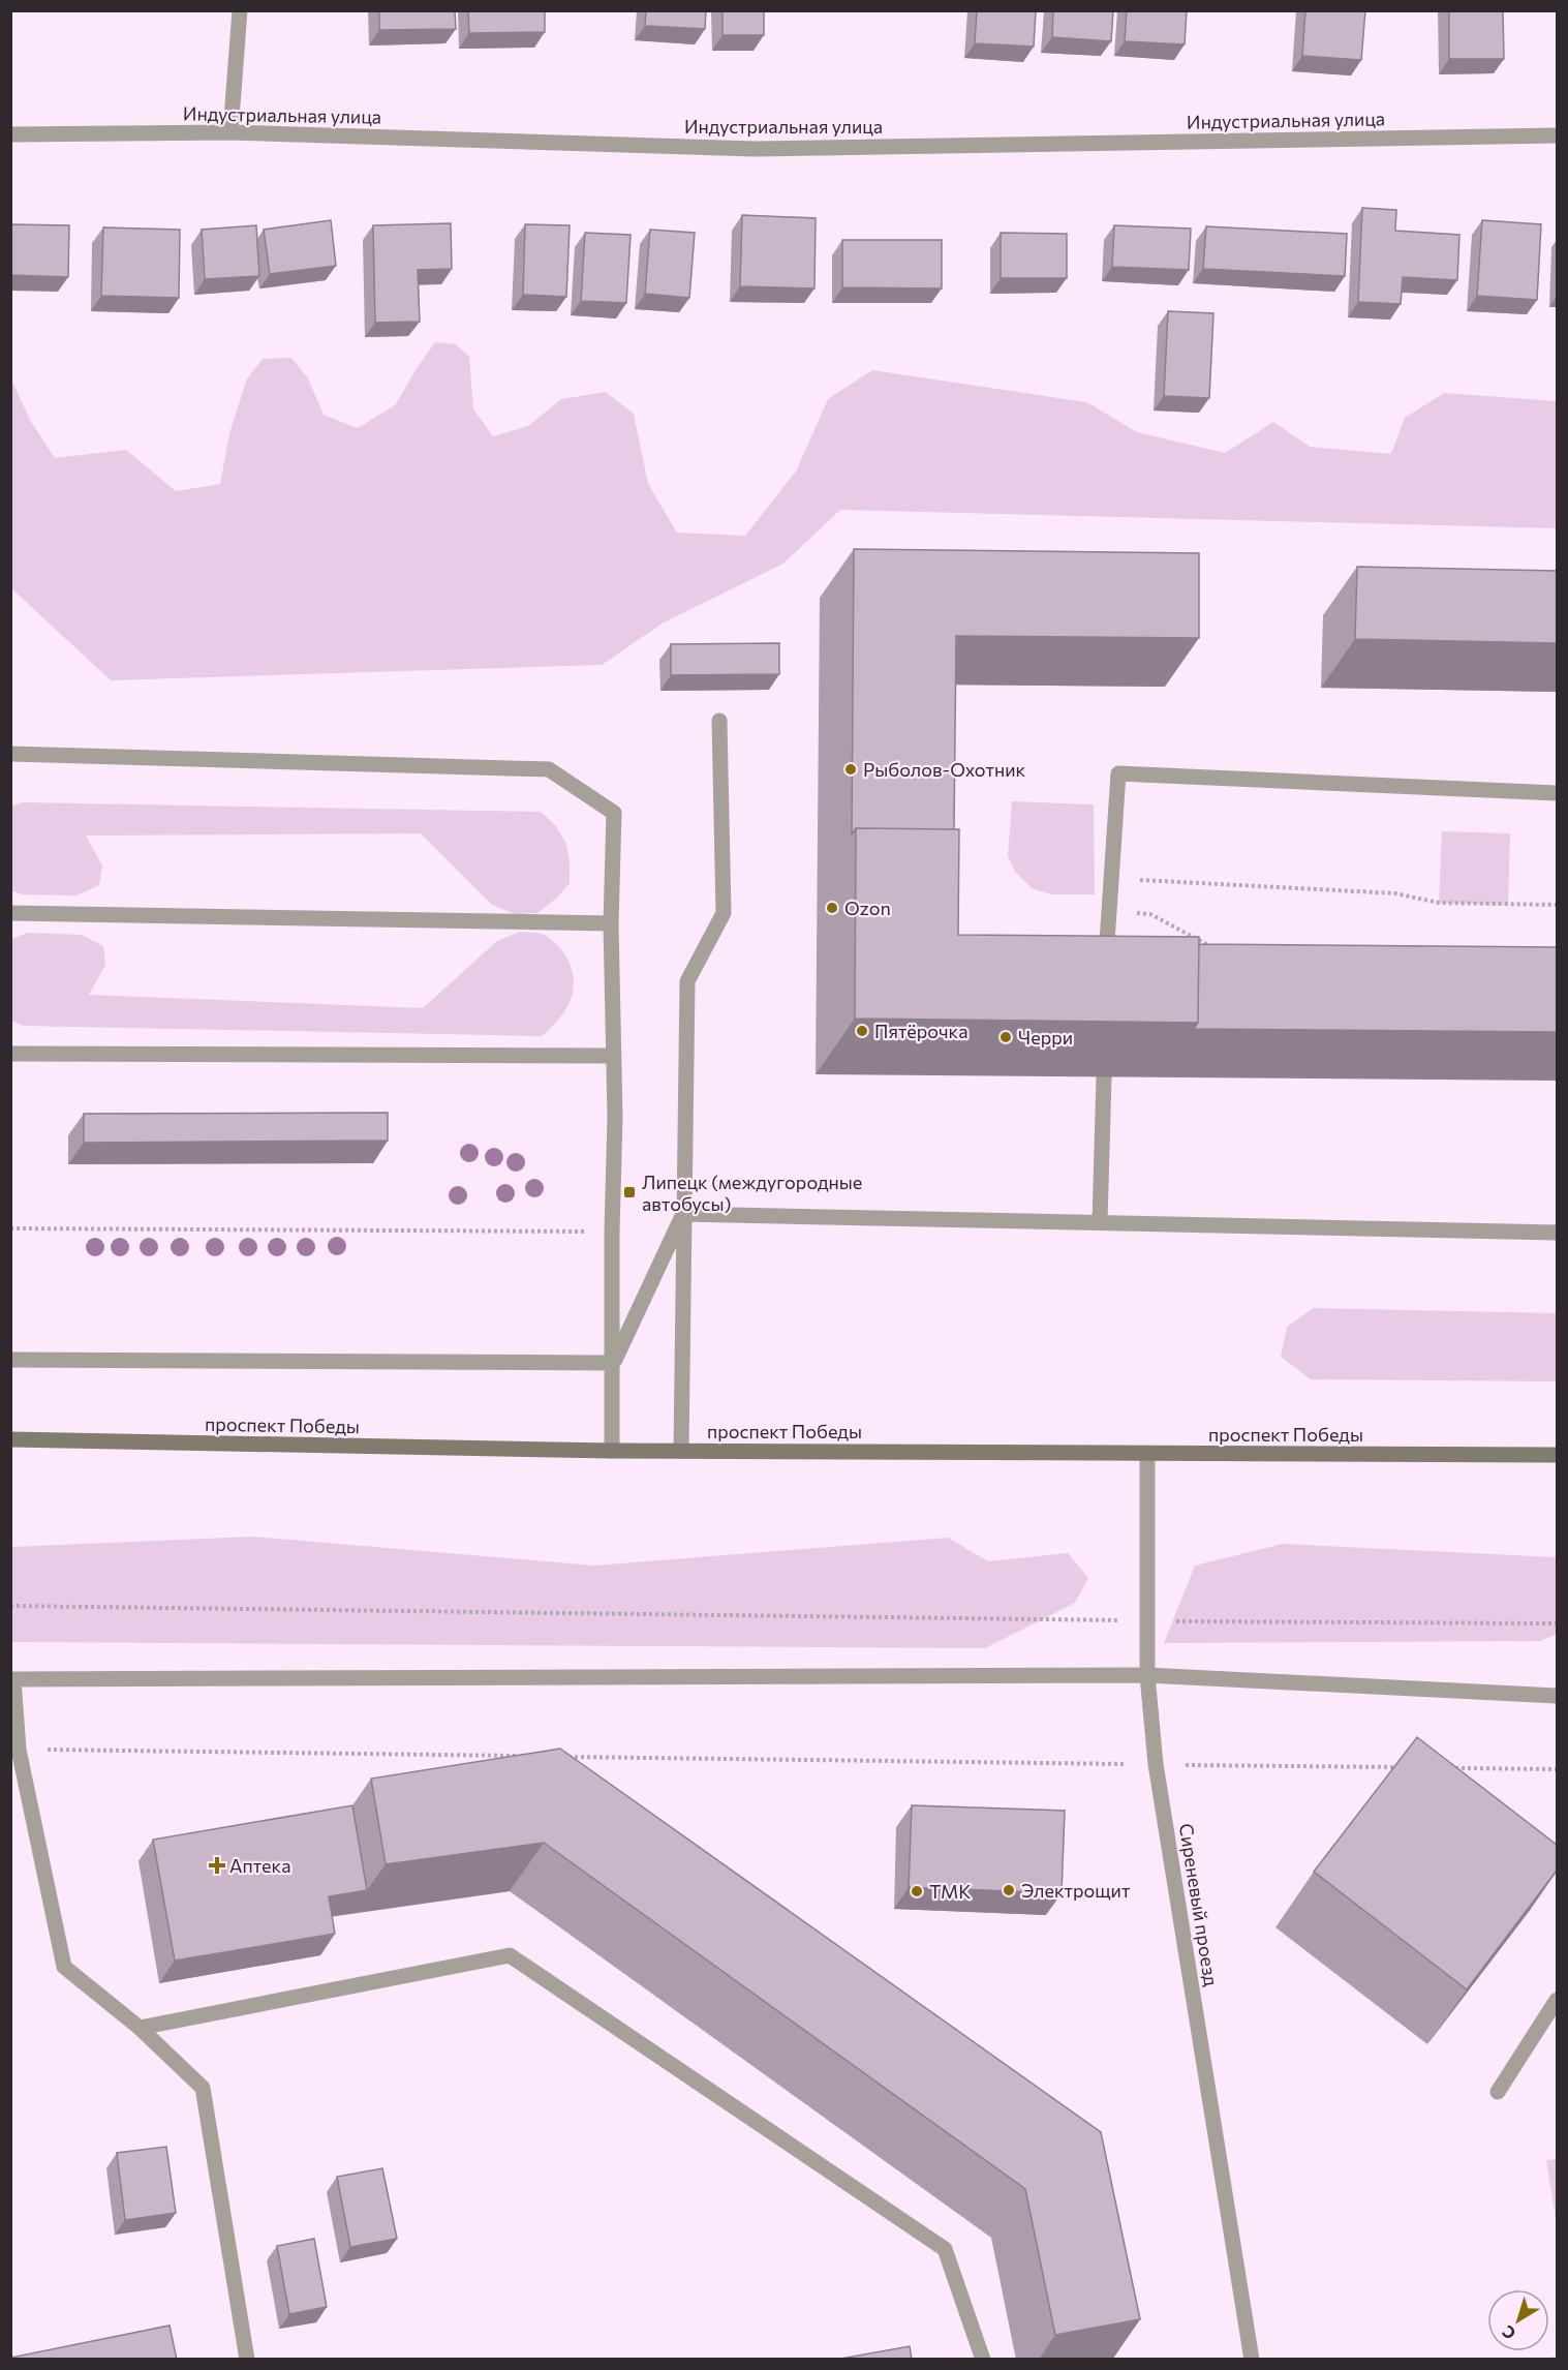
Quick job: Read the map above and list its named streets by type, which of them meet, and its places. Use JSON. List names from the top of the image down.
{
  "streets": {
    "main road": ["проспект Победы"],
    "street": ["Индустриальная улица", "Сиреневый проезд"]
  },
  "crossings": [
    ["проспект Победы", "Сиреневый проезд"]
  ],
  "places": {
    "other": [
      "Рыболов-Охотник",
      "Ozon",
      "Пятёрочка",
      "Черри",
      "Электрощит",
      "ТМК"
    ],
    "transit": ["Липецк (междугородные автобусы)"],
    "health": ["Аптека"]
  },
  "north": "bottom left"
}
